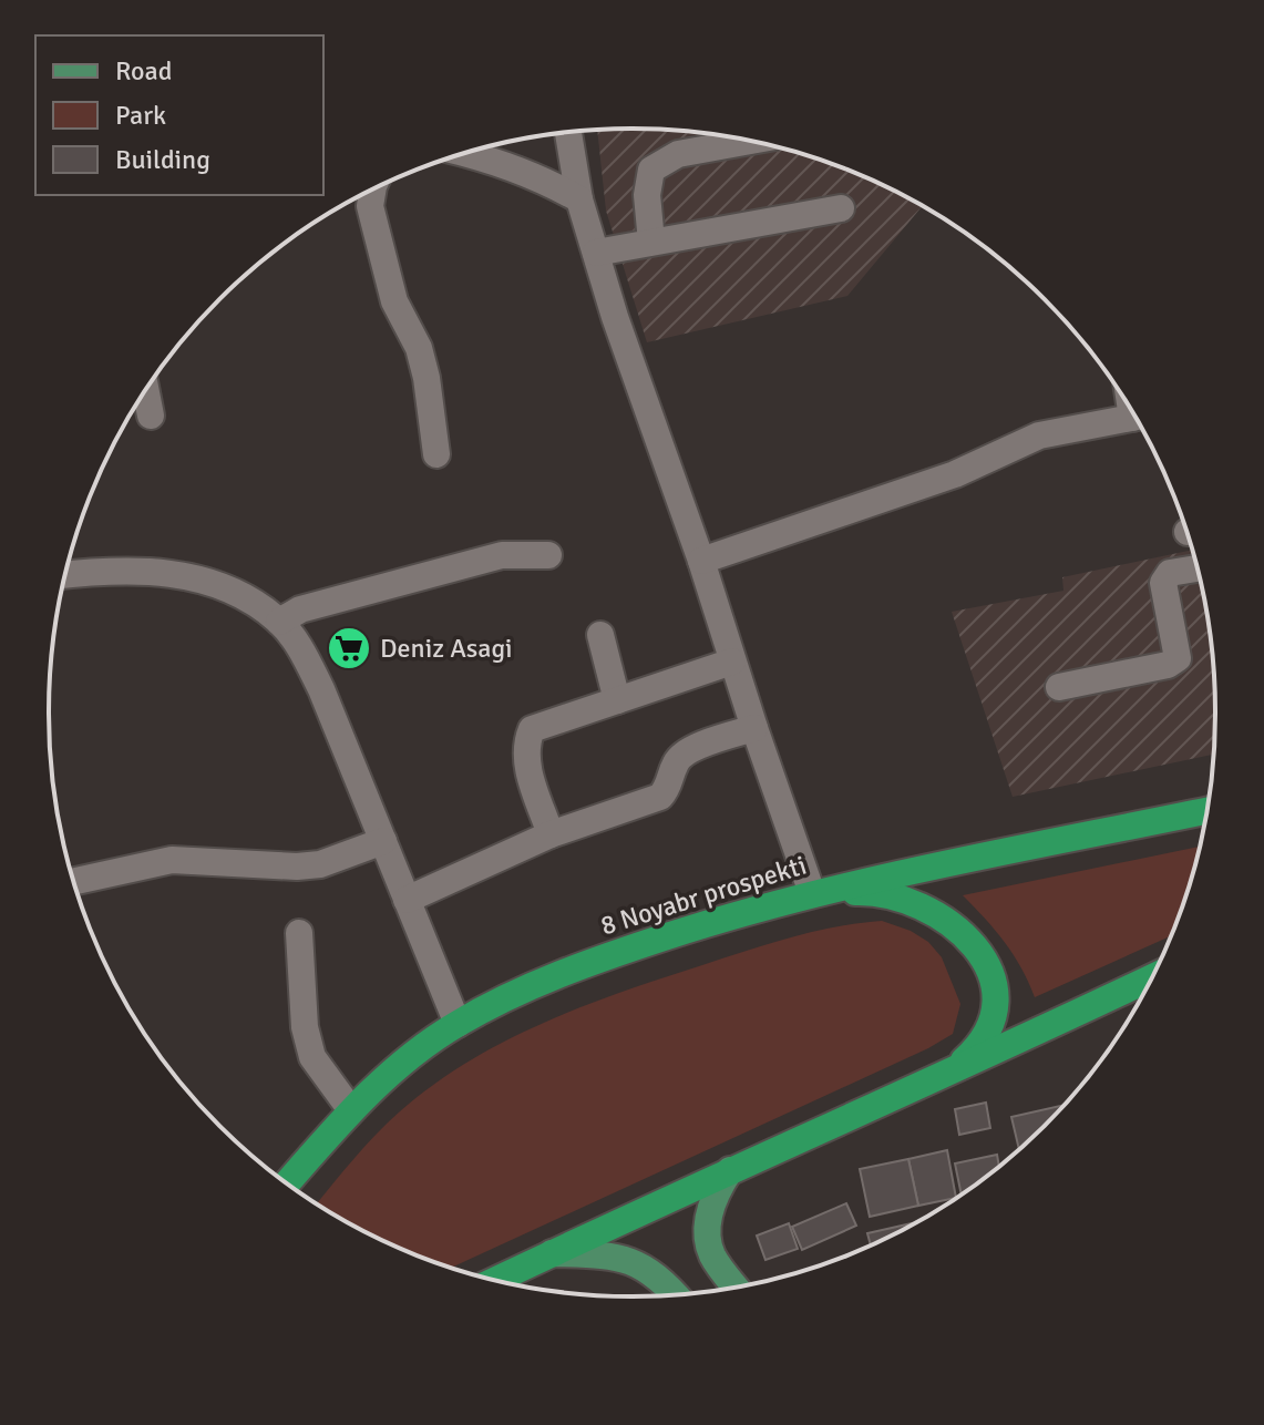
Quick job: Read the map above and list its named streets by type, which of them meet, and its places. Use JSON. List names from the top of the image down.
{
  "streets": {
    "highway": ["8 Noyabr prospekti"]
  },
  "places": {
    "supermarket": ["Deniz Asagi"]
  },
  "legend": ["Road", "Park", "Building"]
}
